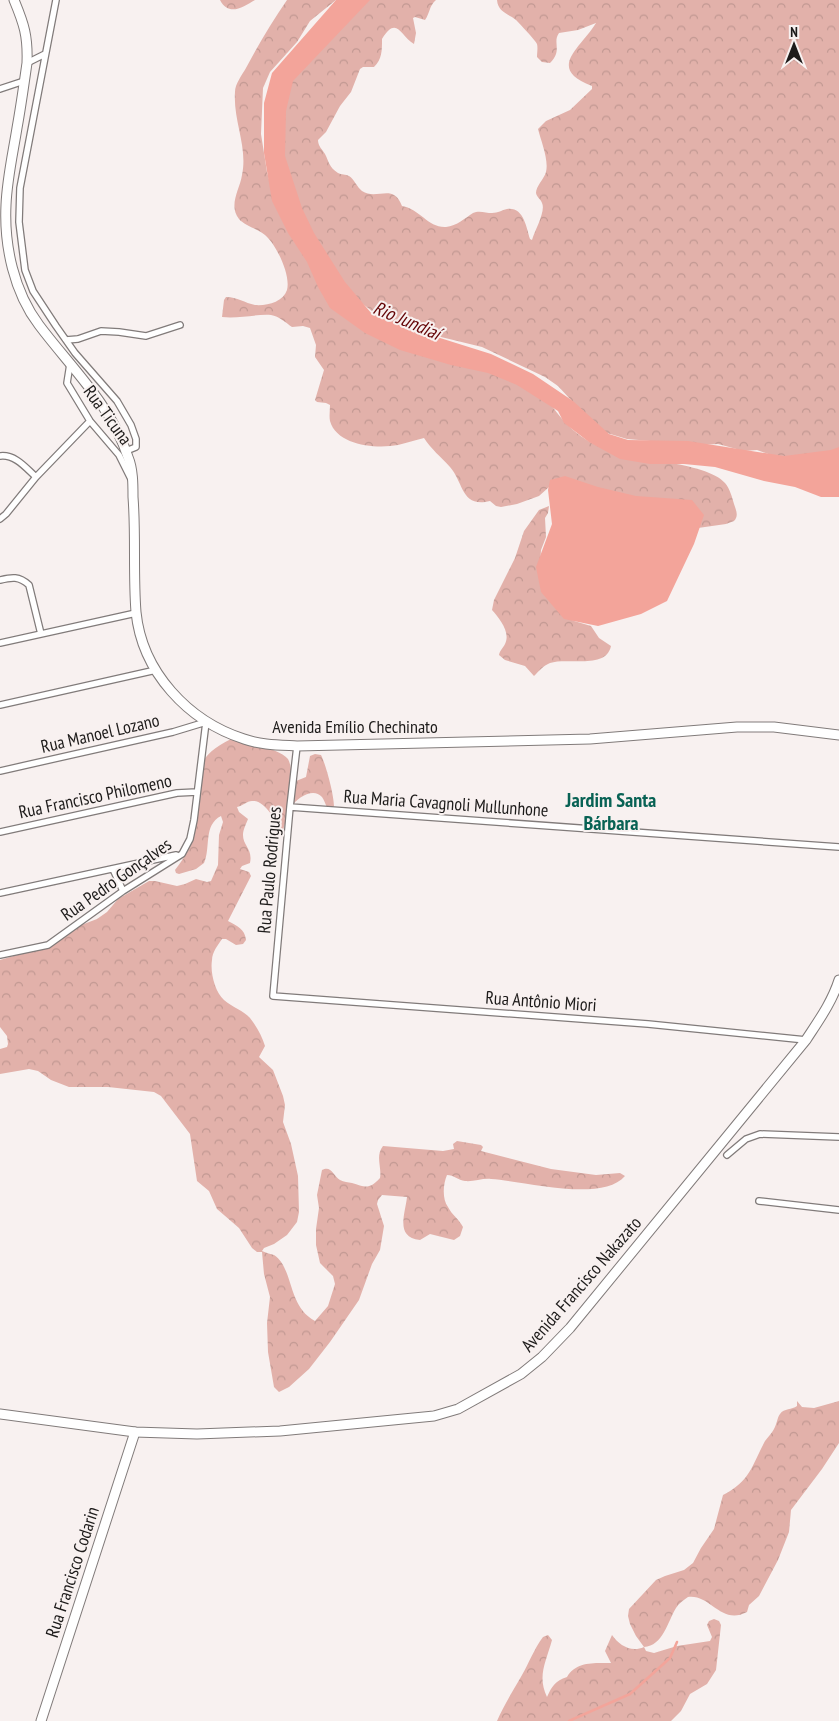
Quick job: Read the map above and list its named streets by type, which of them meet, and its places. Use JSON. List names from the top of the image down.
{
  "streets": {
    "main road": ["Avenida Emílio Chechinato", "Avenida Francisco Nakazato", "Rua Francisco Codarin"],
    "street": [
      "Rua Ticuna",
      "Rua Manoel Lozano",
      "Rua Francisco Philomeno",
      "Rua Maria Cavagnoli Mullunhone",
      "Rua Paulo Rodrigues",
      "Rua Pedro Gonçalves",
      "Rua Antônio Miori"
    ]
  },
  "crossings": [
    ["Rua Ticuna", "Avenida Emílio Chechinato"],
    ["Avenida Emílio Chechinato", "Rua Manoel Lozano"],
    ["Avenida Emílio Chechinato", "Rua Paulo Rodrigues"],
    ["Avenida Emílio Chechinato", "Rua Pedro Gonçalves"],
    ["Rua Manoel Lozano", "Rua Pedro Gonçalves"],
    ["Rua Francisco Philomeno", "Rua Pedro Gonçalves"],
    ["Rua Maria Cavagnoli Mullunhone", "Rua Paulo Rodrigues"],
    ["Rua Paulo Rodrigues", "Rua Antônio Miori"],
    ["Rua Antônio Miori", "Avenida Francisco Nakazato"],
    ["Avenida Francisco Nakazato", "Rua Francisco Codarin"]
  ],
  "districts": ["Jardim Santa Bárbara"],
  "water": ["Rio Jundiaí"],
  "north": "top"
}
